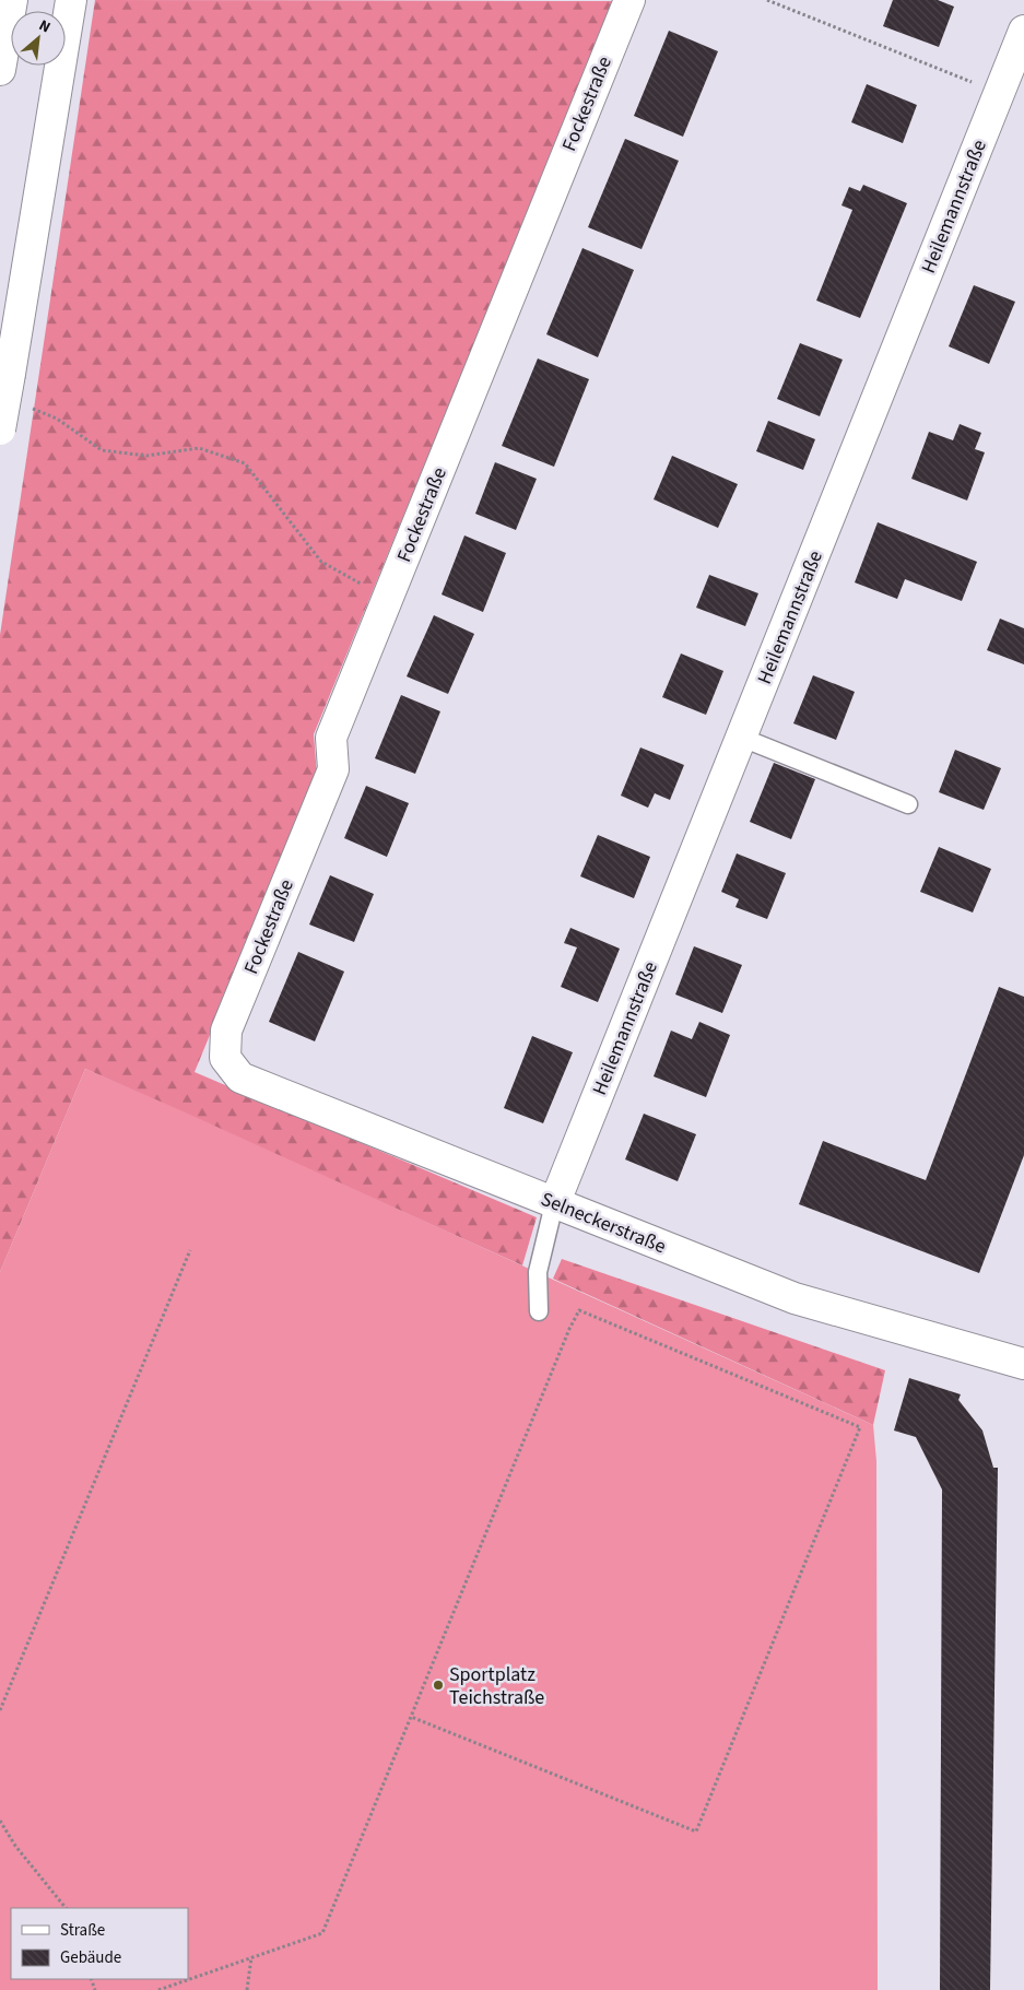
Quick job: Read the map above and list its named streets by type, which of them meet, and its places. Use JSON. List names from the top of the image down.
{
  "streets": {
    "main road": ["Fockestraße", "Heilemannstraße", "Selneckerstraße"]
  },
  "crossings": [
    ["Fockestraße", "Selneckerstraße"],
    ["Heilemannstraße", "Selneckerstraße"]
  ],
  "places": ["Sportplatz Teichstraße"],
  "legend": ["Straße", "Gebäude"],
  "north": "top right"
}
